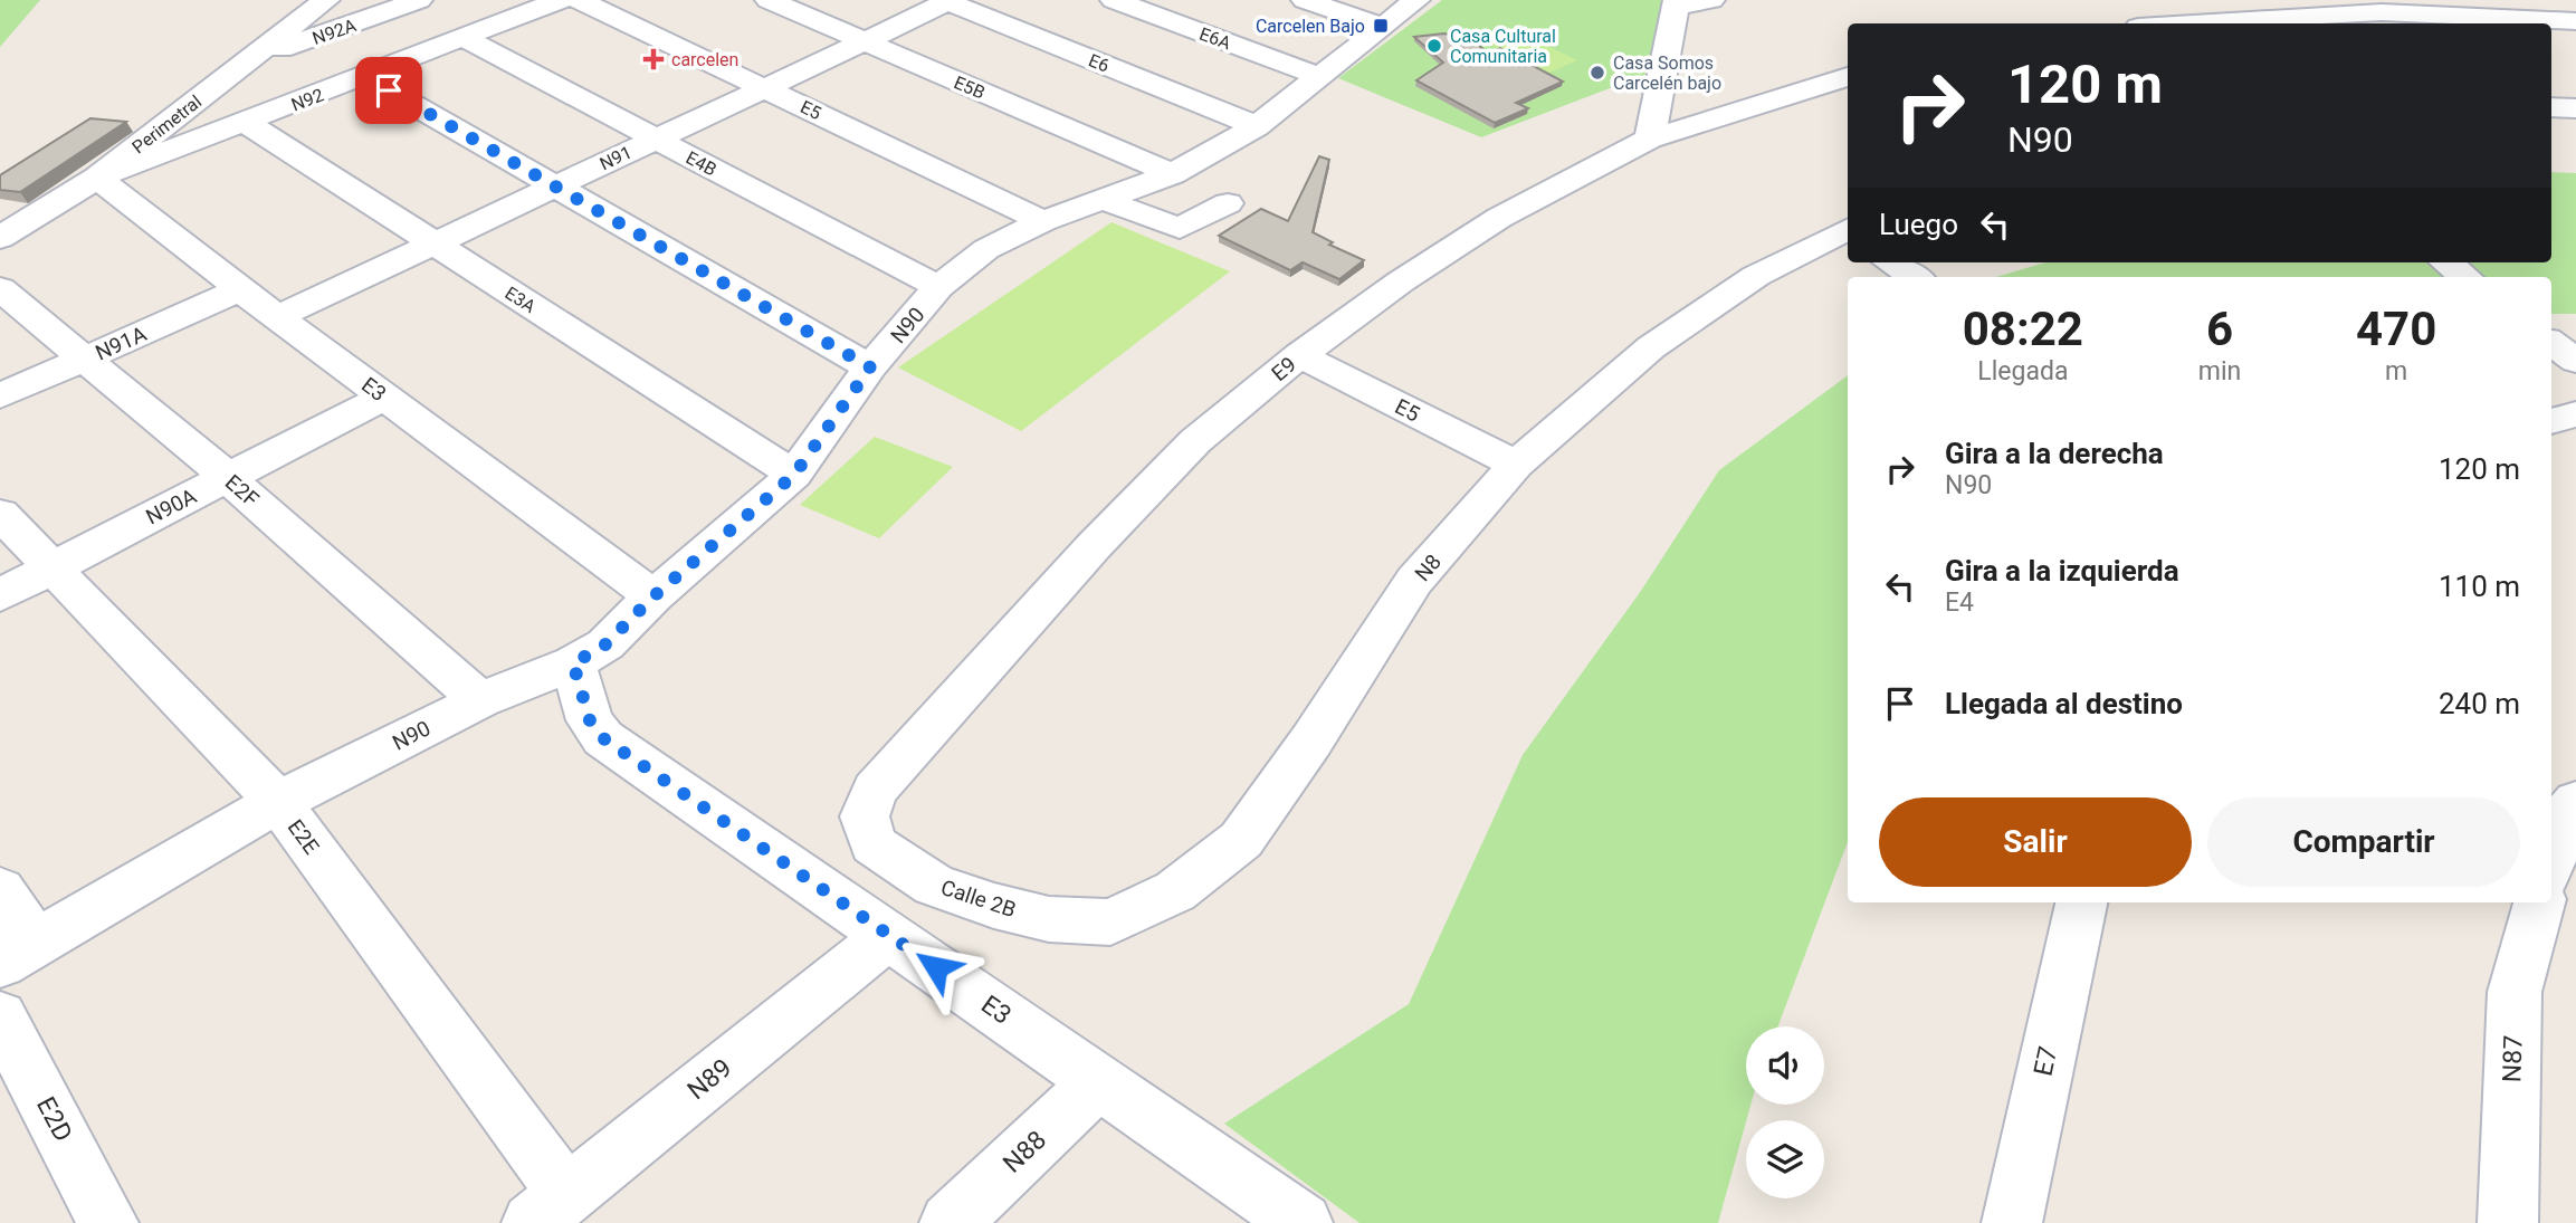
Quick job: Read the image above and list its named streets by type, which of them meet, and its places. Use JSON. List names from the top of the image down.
{
  "streets": {
    "street": [
      "N92A",
      "E6A",
      "E6",
      "E5B",
      "N92",
      "E5",
      "Perimetral",
      "N91",
      "E4B",
      "E3A",
      "N90",
      "N91A",
      "E9",
      "E3",
      "E2F",
      "N90A",
      "N8",
      "E2E",
      "Calle 2B",
      "N87",
      "E7",
      "N89",
      "E2D",
      "N88"
    ]
  },
  "crossings": [
    ["N92A", "Perimetral"],
    ["E6A", "N90"],
    ["E6", "N91"],
    ["E6", "N90"],
    ["E5B", "N91"],
    ["E5B", "N90"],
    ["N92", "Perimetral"],
    ["N92", "E4B"],
    ["N92", "E3A"],
    ["N92", "E3"],
    ["E5", "N91"],
    ["E5", "N90"],
    ["E5", "E9"],
    ["E5", "N8"],
    ["Perimetral", "E3"],
    ["N91", "E4B"],
    ["N91", "E3A"],
    ["N91", "E3"],
    ["E4B", "N90"],
    ["E3A", "N90"],
    ["N90", "E3"],
    ["N90", "E2F"],
    ["N90", "E2E"],
    ["N91A", "E3"],
    ["N91A", "E2F"],
    ["E9", "Calle 2B"],
    ["E3", "N90A"],
    ["E3", "N89"],
    ["E3", "N88"],
    ["E2F", "N90A"],
    ["N90A", "E2E"],
    ["N8", "Calle 2B"],
    ["E2E", "N89"]
  ],
  "places": {
    "transit": ["Carcelen Bajo"],
    "other": ["Casa Cultural Comunitaria", "Casa Somos Carcelén bajo"],
    "health": ["carcelen"]
  },
  "page": {
    "turn": ["120 m", "N90"],
    "then": "Luego",
    "eta": [
      "08:22",
      "Llegada",
      "6",
      "min",
      "470",
      "m"
    ],
    "list": [
      {
        "name": "Gira a la derecha",
        "note": "N90",
        "value": "120 m"
      },
      {
        "name": "Gira a la izquierda",
        "note": "E4",
        "value": "110 m"
      },
      {
        "name": "Llegada al destino",
        "value": "240 m"
      }
    ],
    "buttons": ["Salir", "Compartir"]
  }
}
